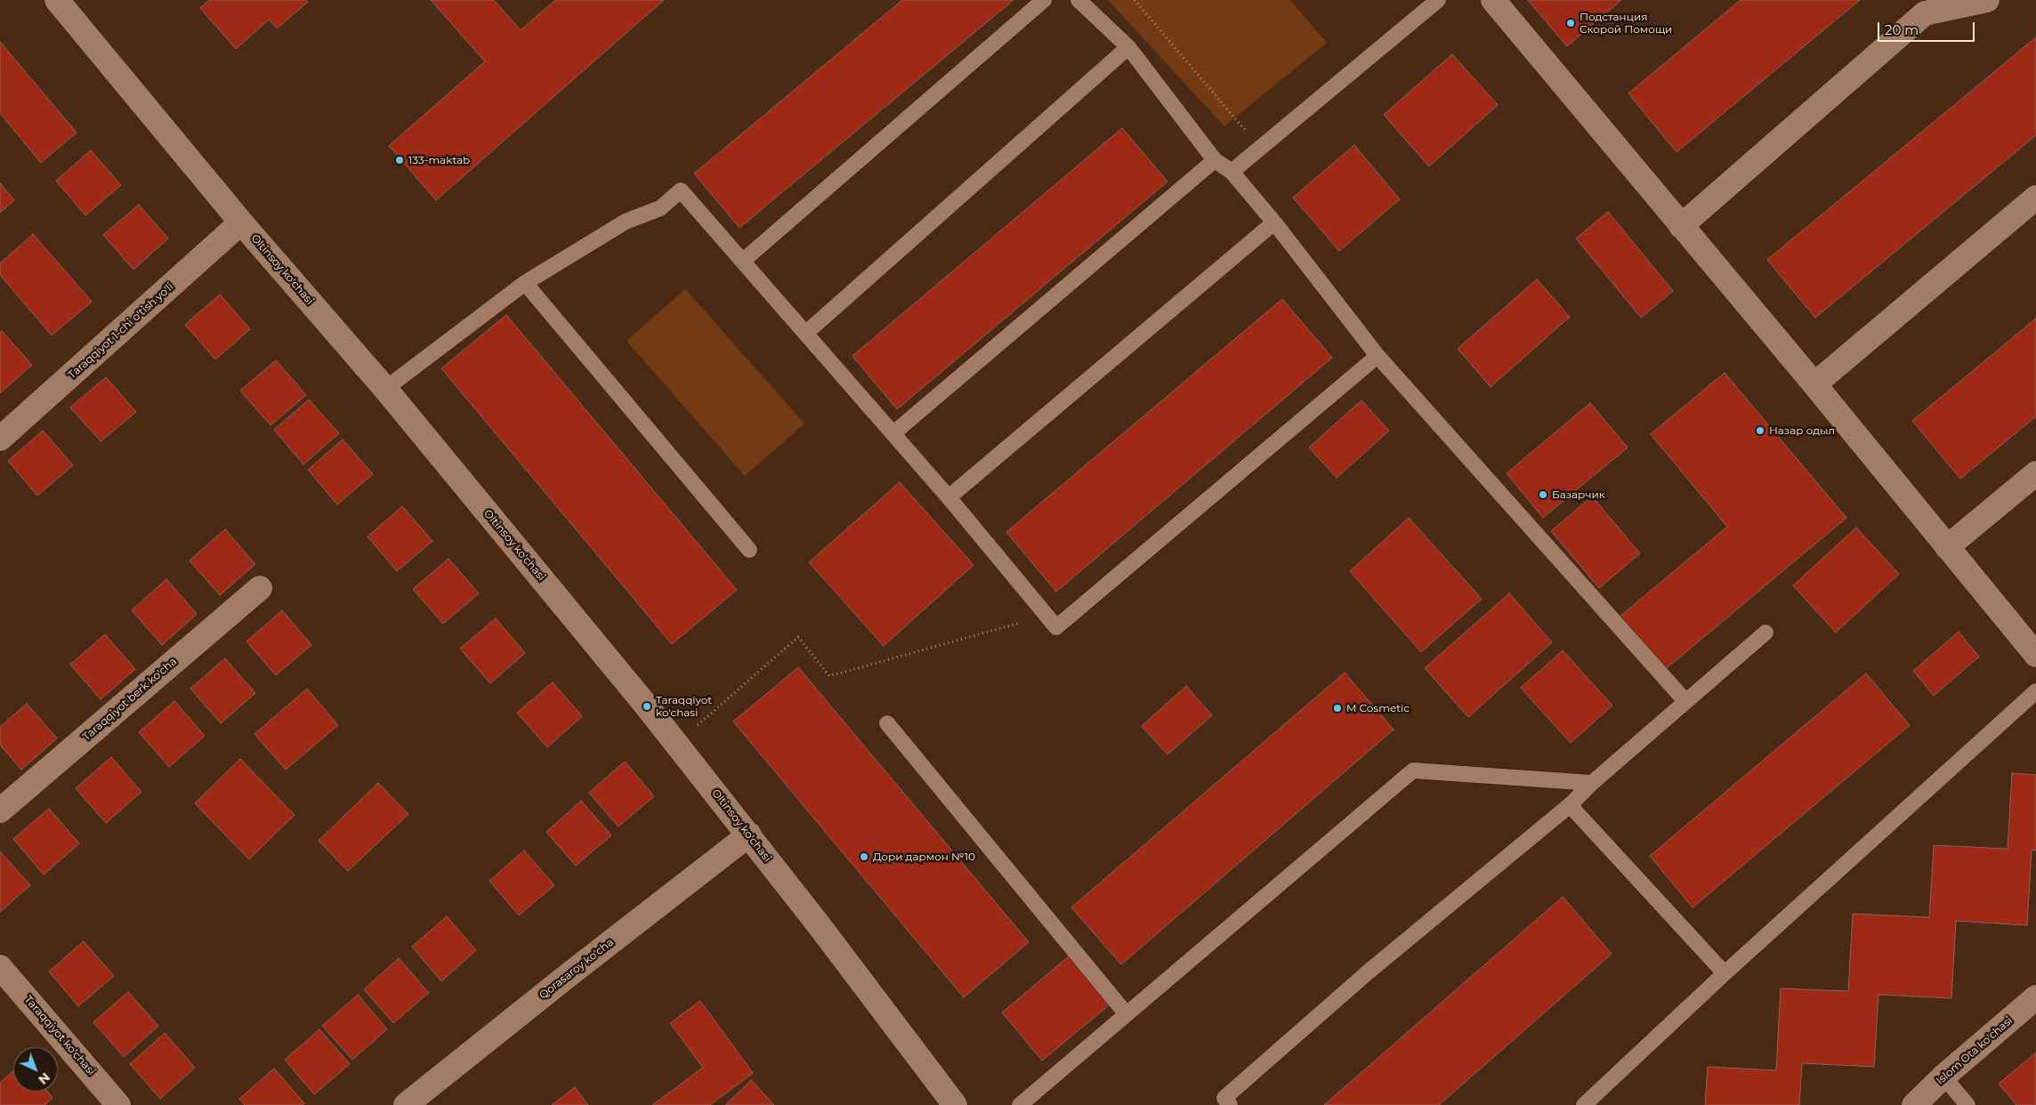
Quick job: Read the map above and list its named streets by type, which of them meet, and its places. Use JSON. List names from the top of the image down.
{
  "streets": {
    "street": [
      "Oltinsoy ko'chasi",
      "Taraqqiyot 1-chi o'tish yo'li",
      "Taraqqiyot berk ko'cha",
      "Qorasaroy ko'cha",
      "Taraqqiyot ko'chasi",
      "Islom Ota ko'chasi"
    ]
  },
  "crossings": [
    ["Oltinsoy ko'chasi", "Taraqqiyot 1-chi o'tish yo'li"],
    ["Oltinsoy ko'chasi", "Qorasaroy ko'cha"]
  ],
  "places": [
    "Подстанция Скорой Помощи",
    "133-maktab",
    "Назар одыл",
    "Базарчик",
    "Taraqqiyot ko'chasi",
    "M Cosmetic",
    "Дори дармон №10"
  ],
  "scale_bar": "20 m",
  "north": "bottom right"
}
